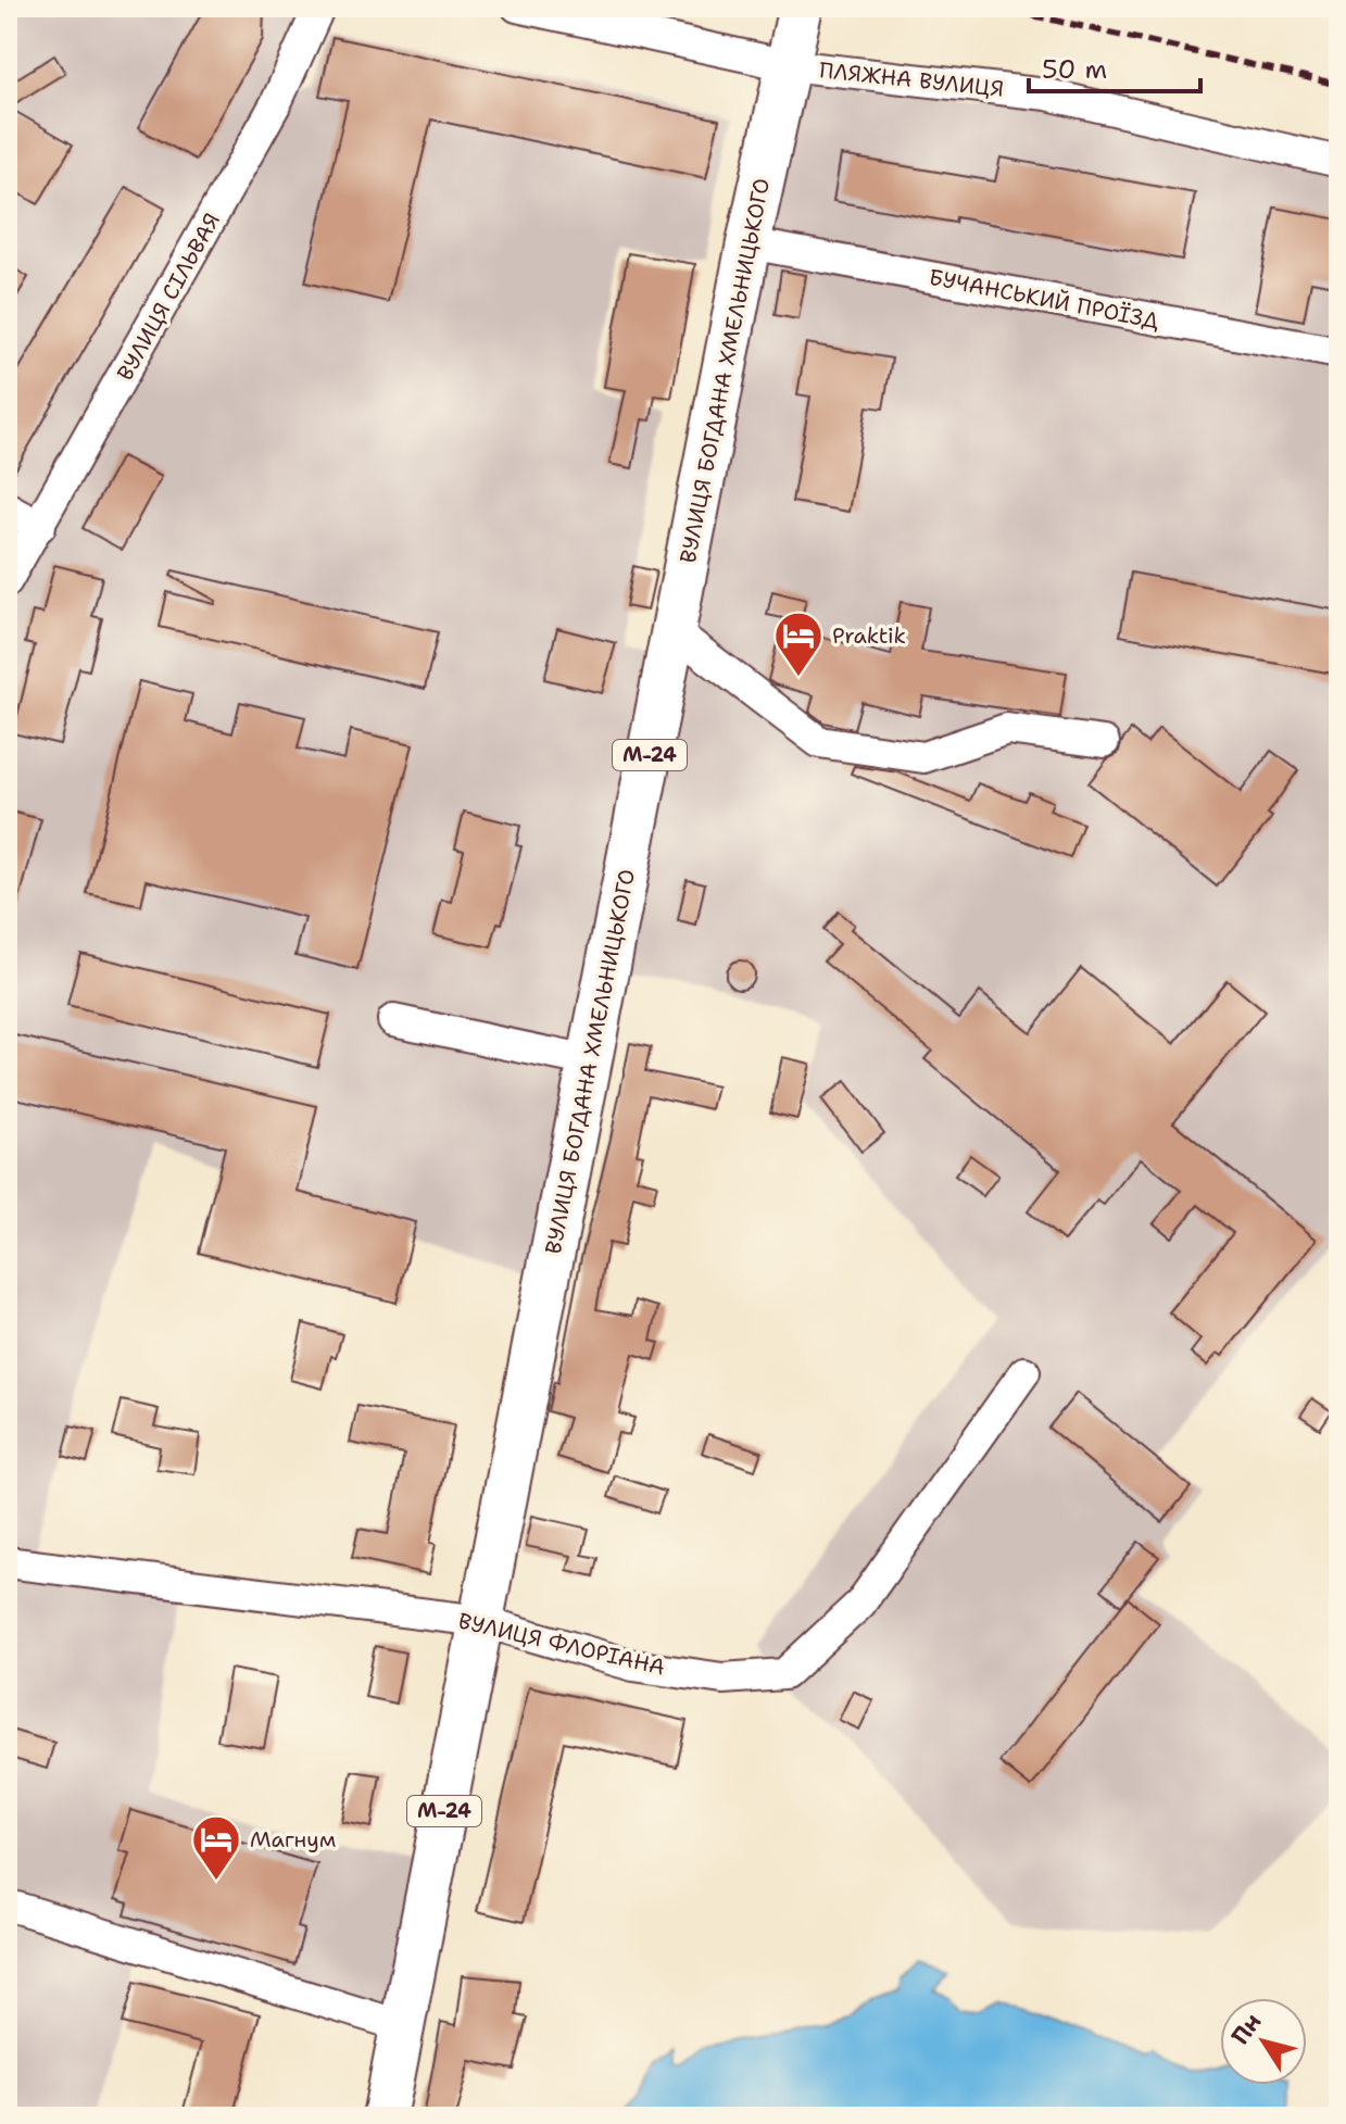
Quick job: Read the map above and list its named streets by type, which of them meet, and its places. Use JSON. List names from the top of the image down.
{
  "streets": {
    "highway": ["ВУЛИЦЯ БОГДАНА ХМЕЛЬНИЦЬКОГО", "М-24"],
    "street": [
      "ПЛЯЖНА ВУЛИЦЯ",
      "ВУЛИЦЯ СІЛЬВАЯ",
      "БУЧАНСЬКИЙ ПРОЇЗД",
      "ВУЛИЦЯ ФЛОРІАНА"
    ]
  },
  "crossings": [
    ["ПЛЯЖНА ВУЛИЦЯ", "ВУЛИЦЯ БОГДАНА ХМЕЛЬНИЦЬКОГО"],
    ["БУЧАНСЬКИЙ ПРОЇЗД", "ВУЛИЦЯ БОГДАНА ХМЕЛЬНИЦЬКОГО"],
    ["ВУЛИЦЯ БОГДАНА ХМЕЛЬНИЦЬКОГО", "ВУЛИЦЯ ФЛОРІАНА"]
  ],
  "places": {
    "hotel": ["Praktik", "Магнум"]
  },
  "scale_bar": "50 m",
  "north": "top left"
}
